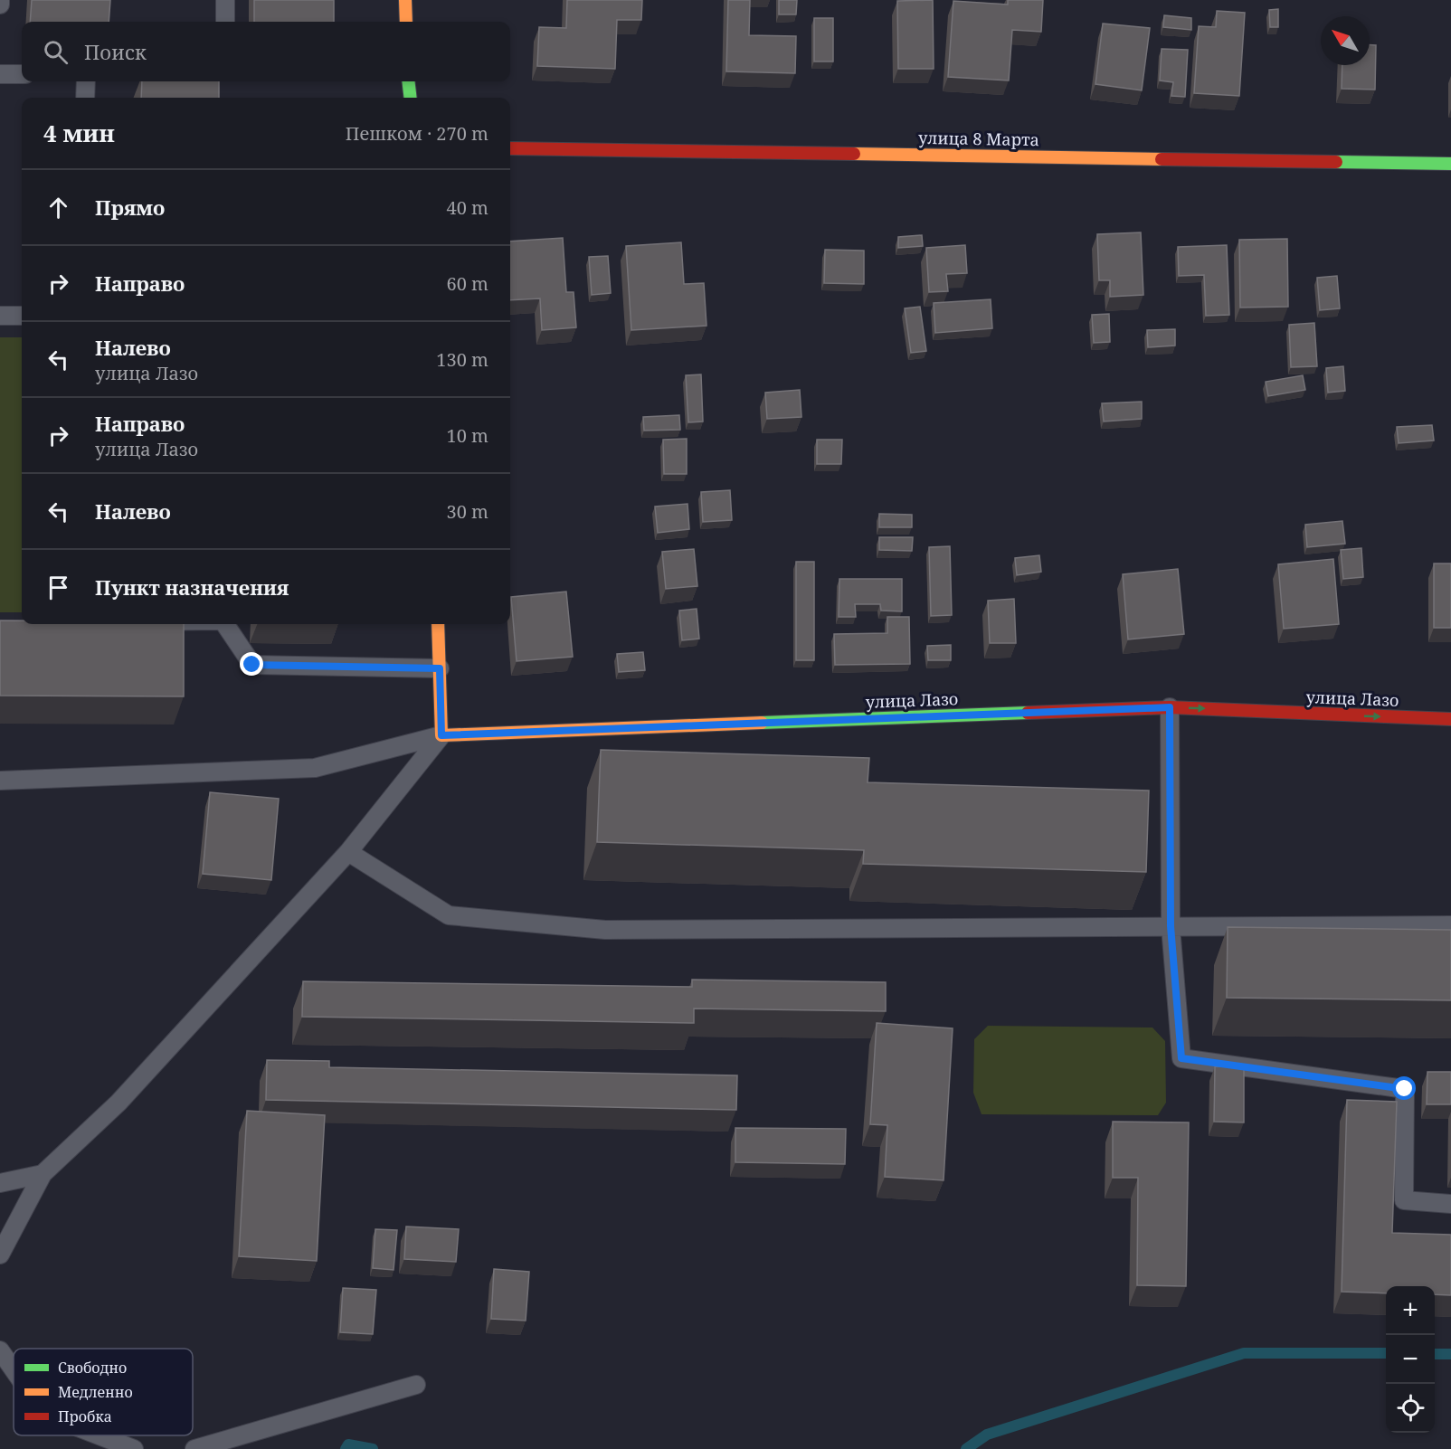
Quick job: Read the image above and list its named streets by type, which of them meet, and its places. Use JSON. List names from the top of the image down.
{
  "streets": {
    "street": ["улица 8 Марта", "улица Лазо"]
  },
  "legend": ["Свободно", "Медленно", "Пробка"],
  "north": "top left",
  "page": {
    "search": "Поиск",
    "heading": ["4 мин", "Пешком · 270 m"],
    "list": [
      ["Прямо", "40 m"],
      ["Направо", "60 m"],
      ["Налево", "улица Лазо", "130 m"],
      ["Направо", "улица Лазо", "10 m"],
      ["Налево", "30 m"],
      "Пункт назначения"
    ],
    "map_buttons": ["+", "−"]
  }
}
